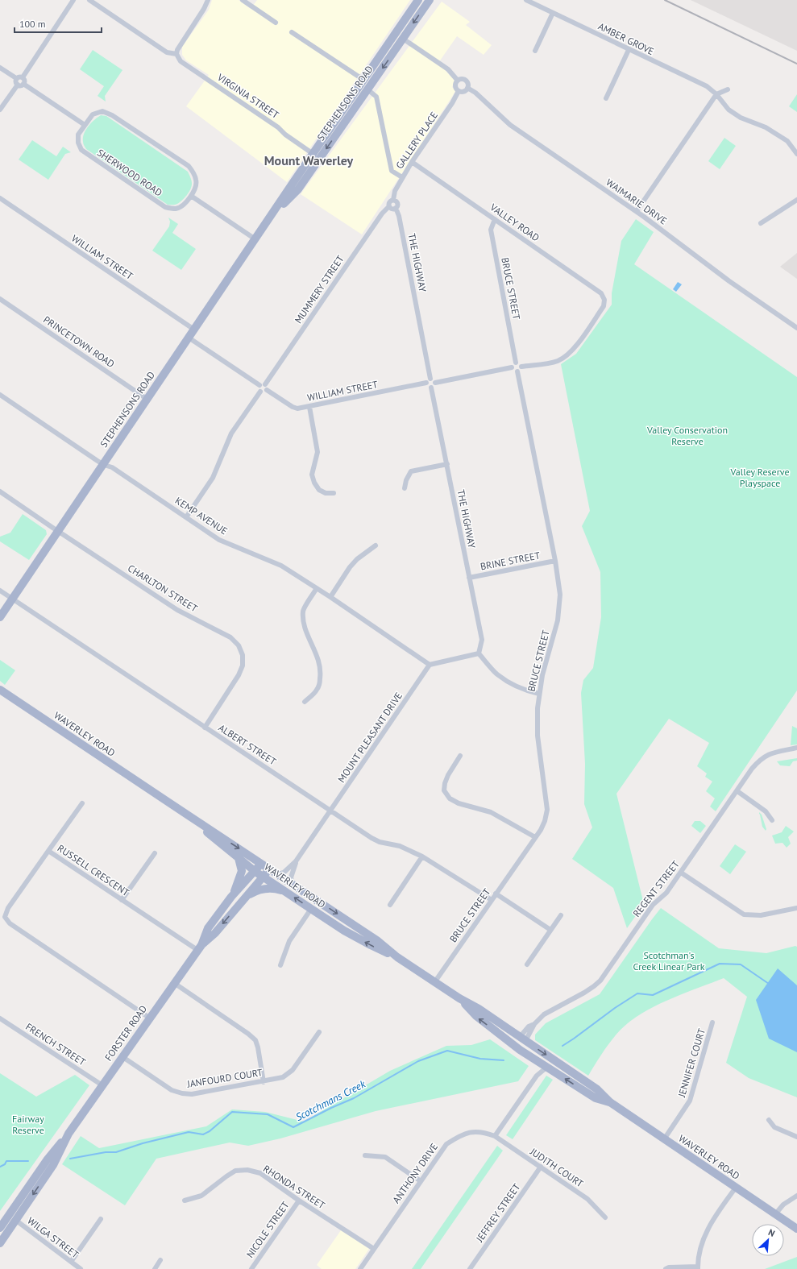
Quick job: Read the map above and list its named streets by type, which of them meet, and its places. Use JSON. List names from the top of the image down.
{
  "streets": {
    "main road": ["STEPHENSONS ROAD", "WAVERLEY ROAD", "FORSTER ROAD"],
    "street": [
      "AMBER GROVE",
      "VIRGINIA STREET",
      "GALLERY PLACE",
      "SHERWOOD ROAD",
      "WAIMARIE DRIVE",
      "VALLEY ROAD",
      "WILLIAM STREET",
      "THE HIGHWAY",
      "BRUCE STREET",
      "MUMMERY STREET",
      "PRINCETOWN ROAD",
      "KEMP AVENUE",
      "BRINE STREET",
      "CHARLTON STREET",
      "MOUNT PLEASANT DRIVE",
      "ALBERT STREET",
      "RUSSELL CRESCENT",
      "REGENT STREET",
      "FRENCH STREET",
      "JENNIFER COURT",
      "JANFOURD COURT",
      "JUDITH COURT",
      "ANTHONY DRIVE",
      "RHONDA STREET",
      "JEFFREY STREET",
      "NICOLE STREET",
      "WILGA STREET"
    ]
  },
  "crossings": [
    ["VIRGINIA STREET", "STEPHENSONS ROAD"],
    ["STEPHENSONS ROAD", "WILLIAM STREET"],
    ["STEPHENSONS ROAD", "PRINCETOWN ROAD"],
    ["STEPHENSONS ROAD", "KEMP AVENUE"],
    ["STEPHENSONS ROAD", "CHARLTON STREET"],
    ["STEPHENSONS ROAD", "ALBERT STREET"],
    ["GALLERY PLACE", "WAIMARIE DRIVE"],
    ["GALLERY PLACE", "VALLEY ROAD"],
    ["GALLERY PLACE", "THE HIGHWAY"],
    ["GALLERY PLACE", "MUMMERY STREET"],
    ["VALLEY ROAD", "BRUCE STREET"],
    ["WILLIAM STREET", "THE HIGHWAY"],
    ["WILLIAM STREET", "MUMMERY STREET"],
    ["THE HIGHWAY", "MUMMERY STREET"],
    ["THE HIGHWAY", "BRINE STREET"],
    ["BRUCE STREET", "BRINE STREET"],
    ["BRUCE STREET", "WAVERLEY ROAD"],
    ["BRUCE STREET", "ALBERT STREET"],
    ["KEMP AVENUE", "MOUNT PLEASANT DRIVE"],
    ["CHARLTON STREET", "ALBERT STREET"],
    ["WAVERLEY ROAD", "MOUNT PLEASANT DRIVE"],
    ["WAVERLEY ROAD", "REGENT STREET"],
    ["WAVERLEY ROAD", "FORSTER ROAD"],
    ["WAVERLEY ROAD", "JENNIFER COURT"],
    ["MOUNT PLEASANT DRIVE", "ALBERT STREET"],
    ["RUSSELL CRESCENT", "FORSTER ROAD"],
    ["FORSTER ROAD", "FRENCH STREET"],
    ["FORSTER ROAD", "JANFOURD COURT"],
    ["FORSTER ROAD", "WILGA STREET"],
    ["JUDITH COURT", "ANTHONY DRIVE"],
    ["JUDITH COURT", "JEFFREY STREET"],
    ["ANTHONY DRIVE", "RHONDA STREET"],
    ["RHONDA STREET", "NICOLE STREET"]
  ],
  "districts": ["Mount Waverley"],
  "water": ["Scotchmans Creek"],
  "parks": [
    "Valley Conservation Reserve",
    "Valley Reserve Playspace",
    "Scotchman's Creek Linear Park",
    "Fairway Reserve"
  ],
  "scale_bar": "100 m",
  "north": "top right"
}
